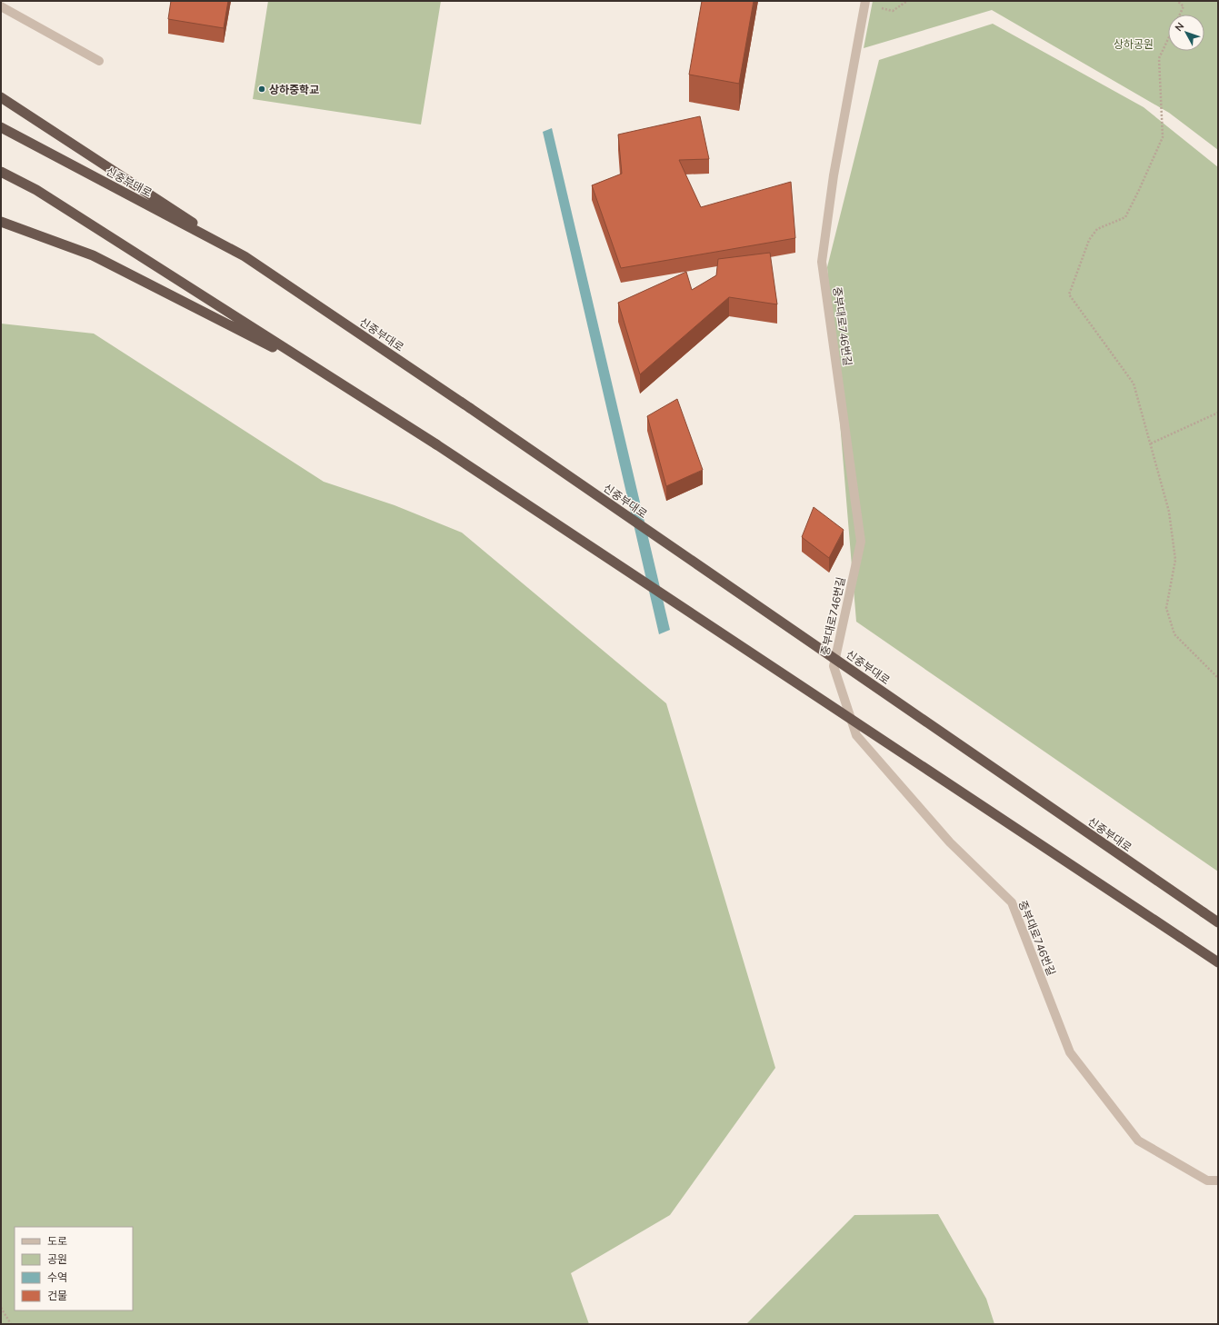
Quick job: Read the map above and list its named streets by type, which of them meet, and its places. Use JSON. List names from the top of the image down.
{
  "streets": {
    "highway": ["신중부대로"],
    "street": ["중부대로746번길"]
  },
  "parks": ["상하공원"],
  "places": ["상하중학교"],
  "legend": [
    "도로",
    "공원",
    "수역",
    "건물"
  ],
  "north": "top left"
}
